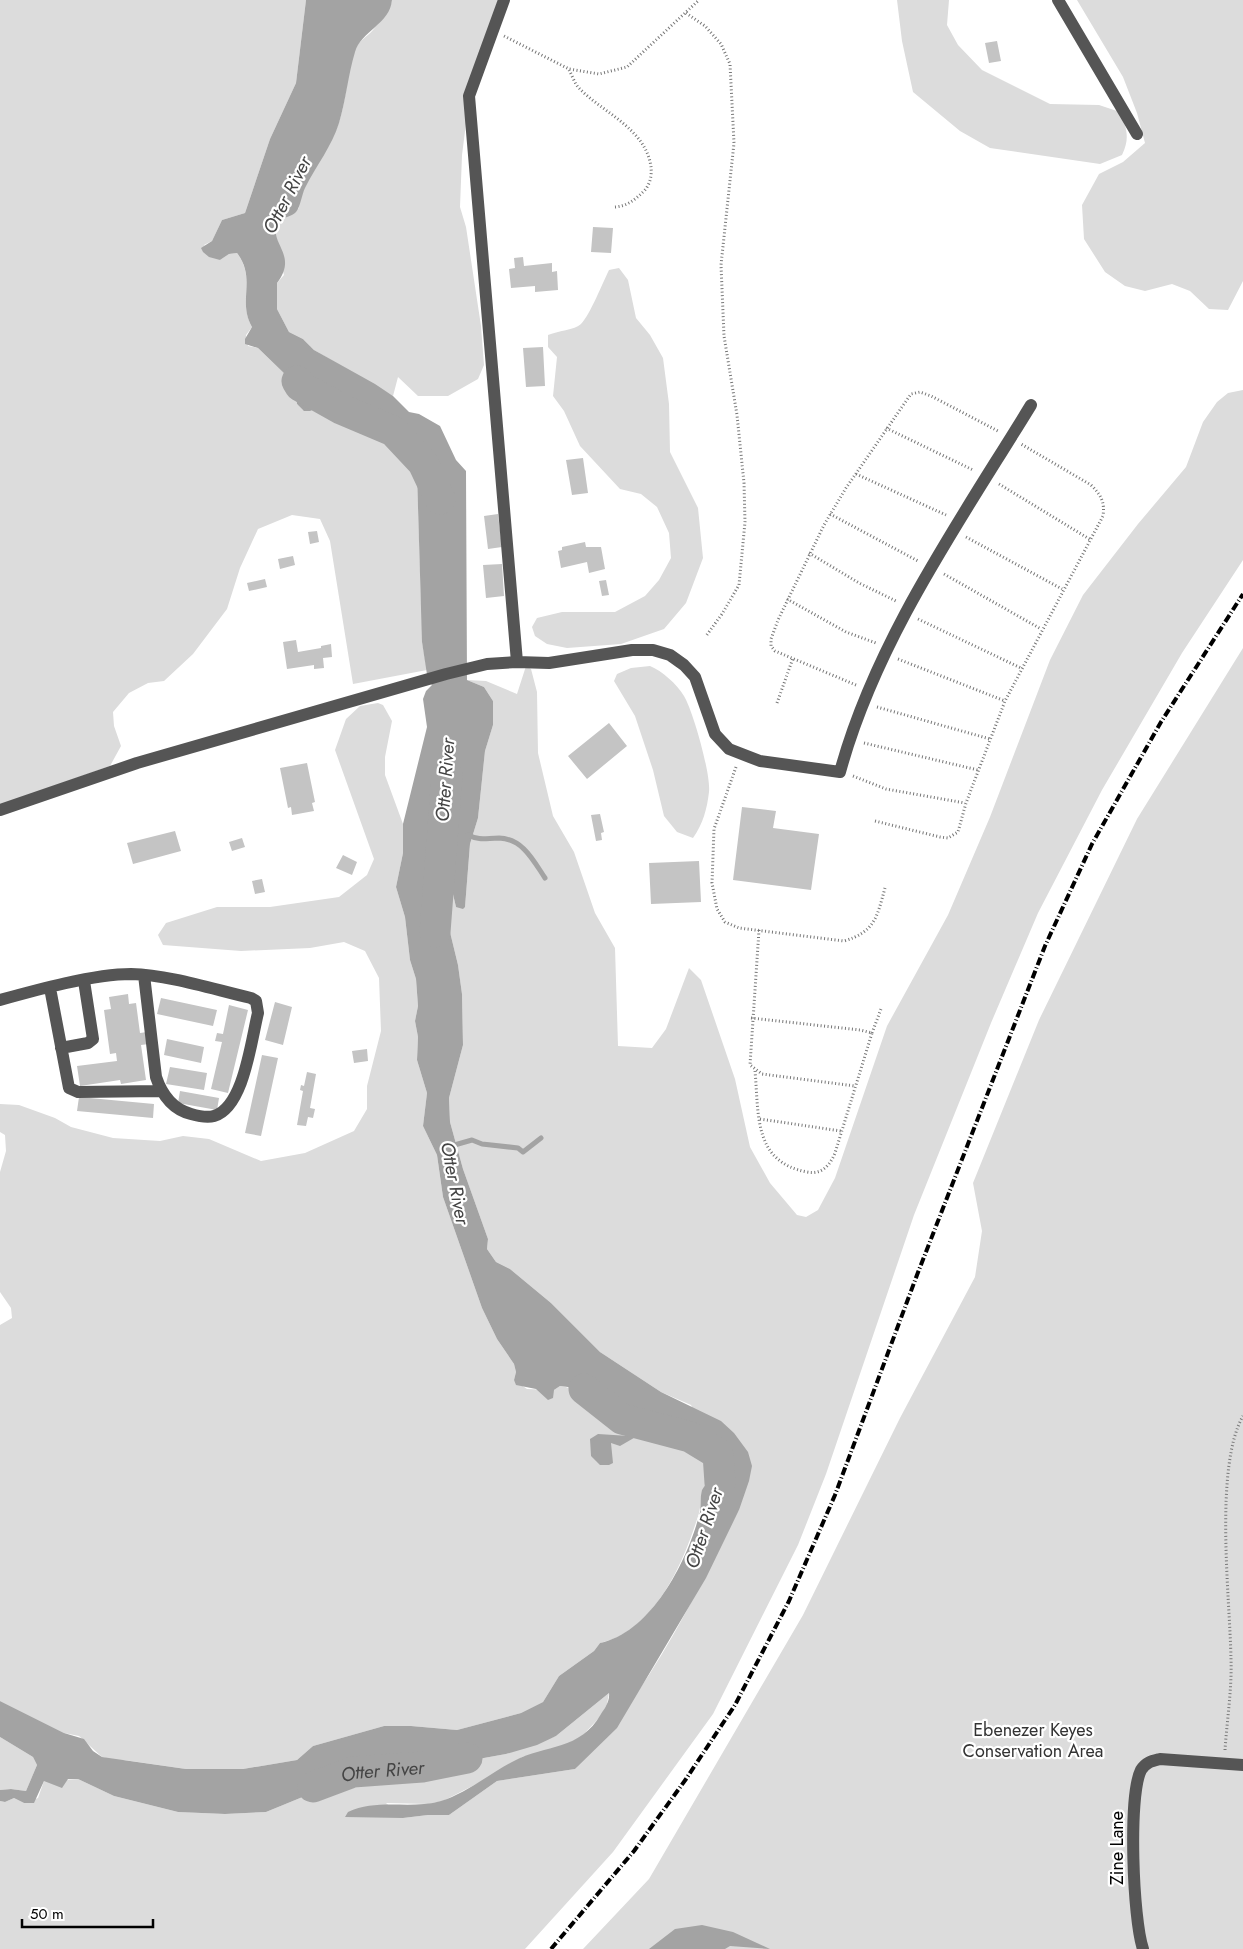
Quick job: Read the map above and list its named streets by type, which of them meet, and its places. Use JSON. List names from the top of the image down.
{
  "streets": {
    "street": ["Zine Lane"]
  },
  "water": ["Otter River"],
  "parks": ["Ebenezer Keyes Conservation Area"],
  "scale_bar": "50 m"
}
